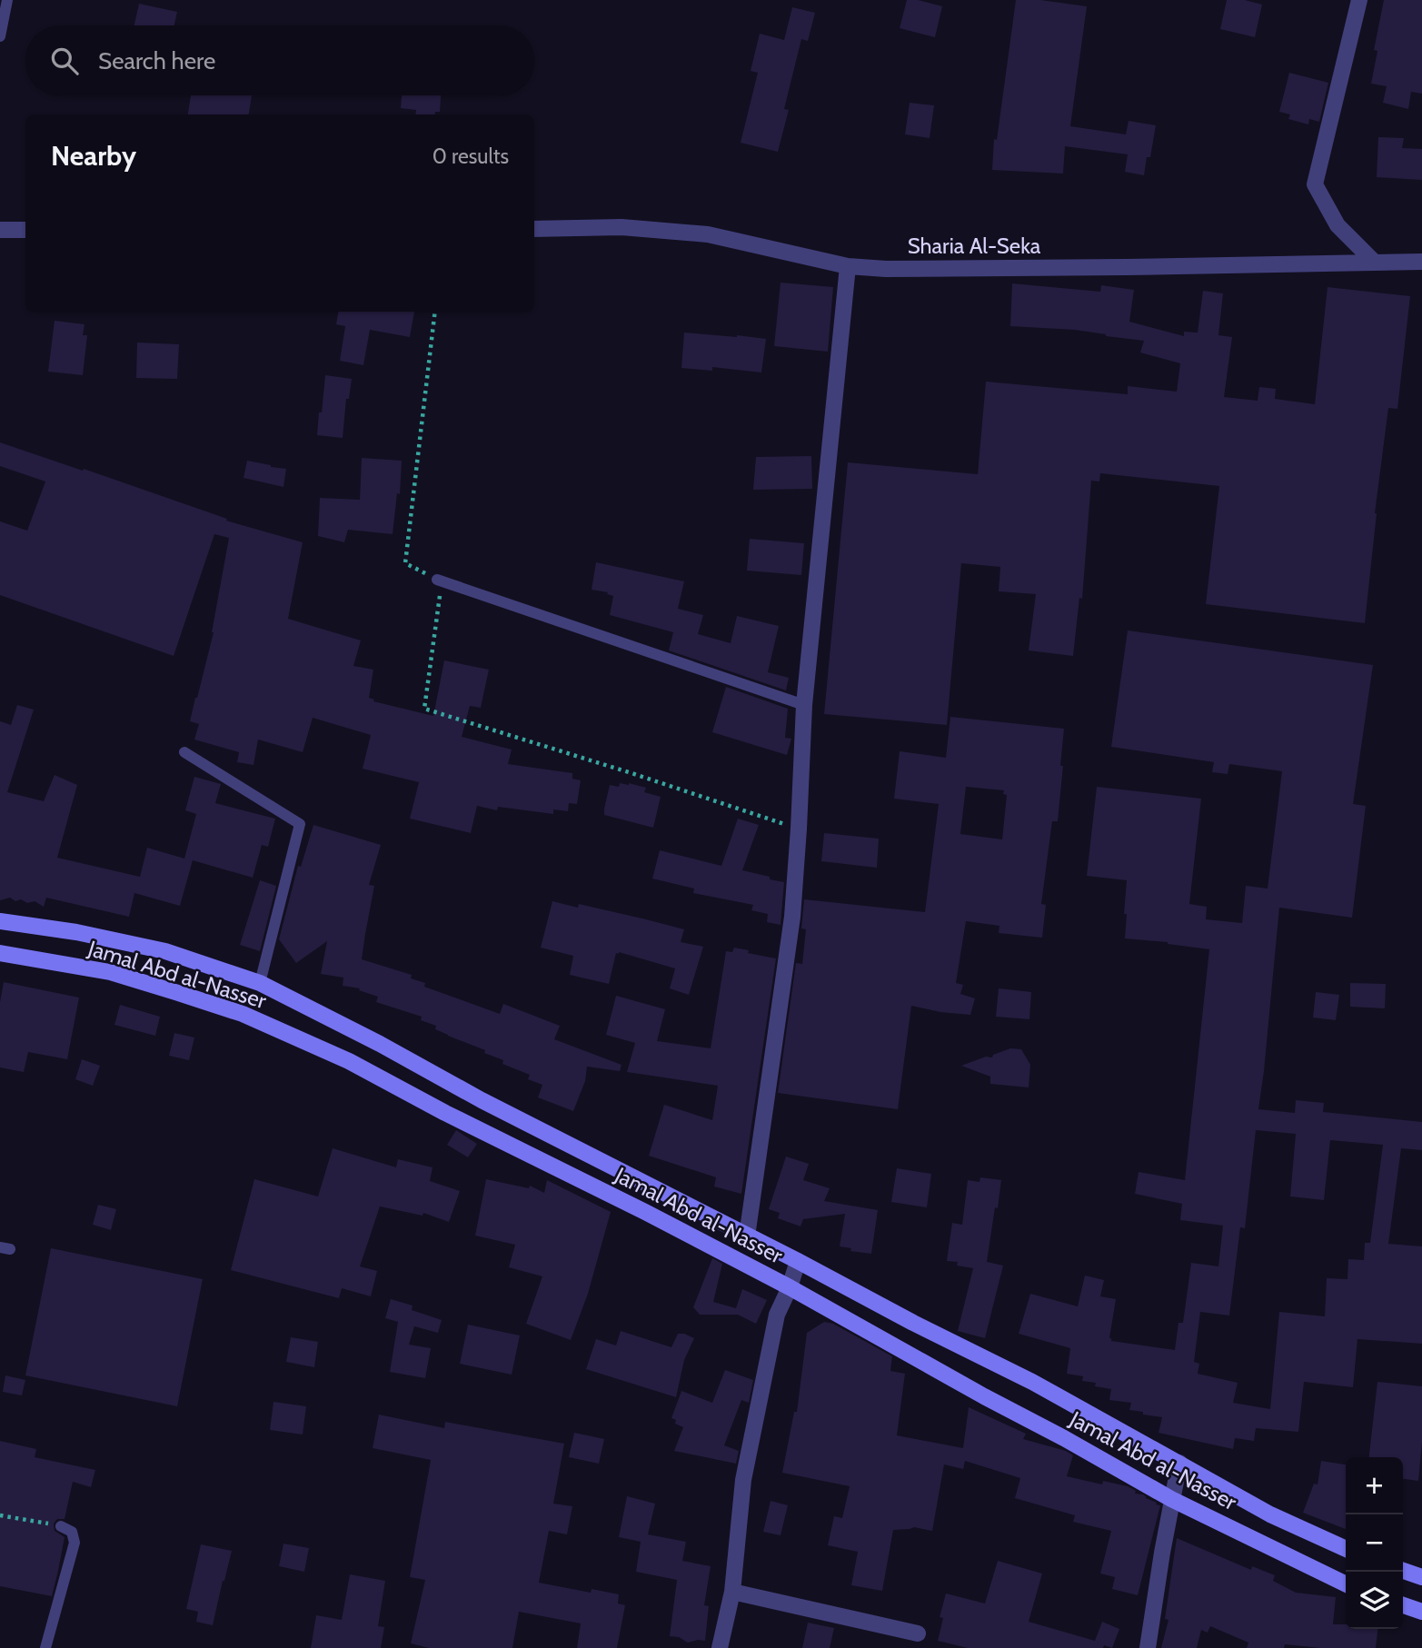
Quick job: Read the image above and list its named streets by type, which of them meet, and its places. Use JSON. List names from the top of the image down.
{
  "streets": {
    "main road": ["Jamal Abd al-Nasser"],
    "street": ["Sharia Al-Seka"]
  },
  "page": {
    "search": "Search here",
    "heading": ["Nearby", "0 results"],
    "map_buttons": ["+", "−"]
  }
}
